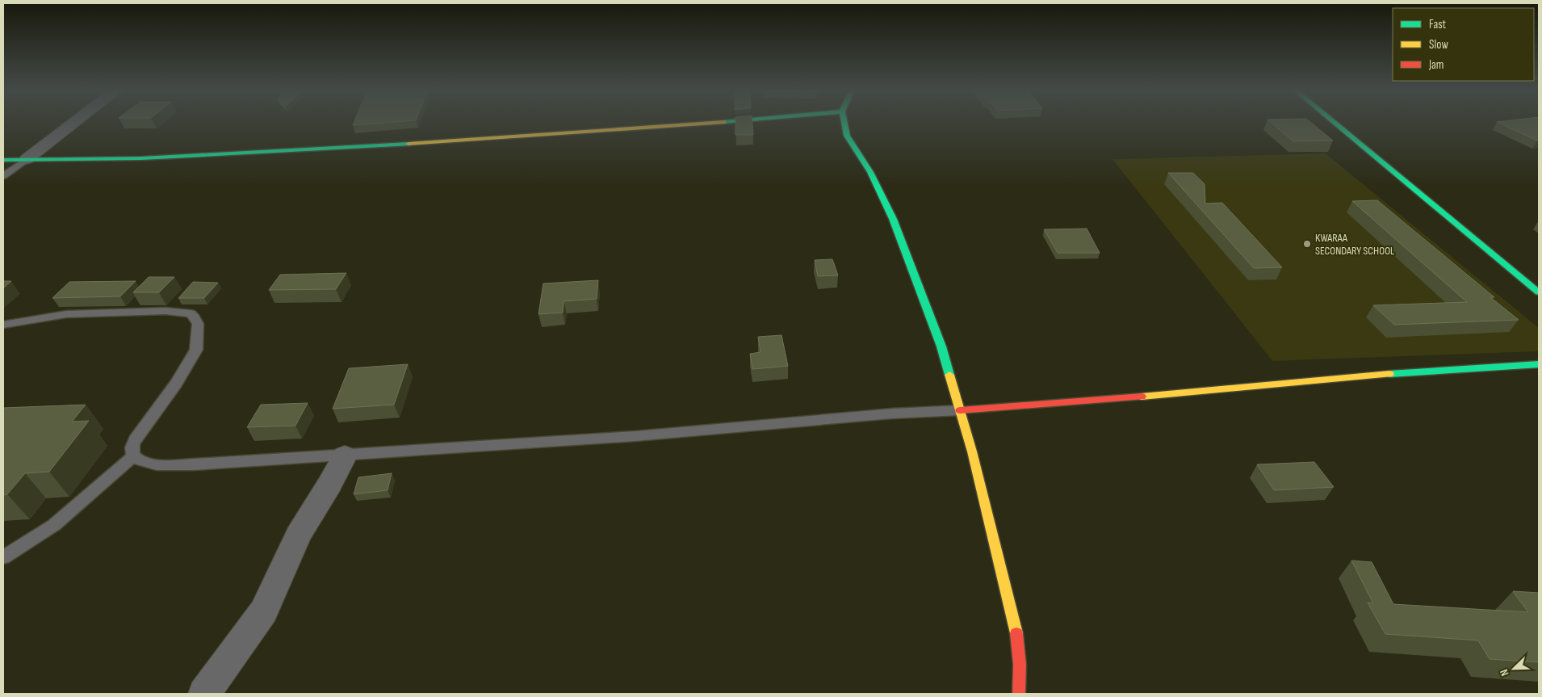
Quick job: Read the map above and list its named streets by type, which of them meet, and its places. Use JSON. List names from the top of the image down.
{
  "places": ["KWARAA SECONDARY SCHOOL"],
  "legend": ["Fast", "Slow", "Jam"],
  "north": "bottom left"
}
